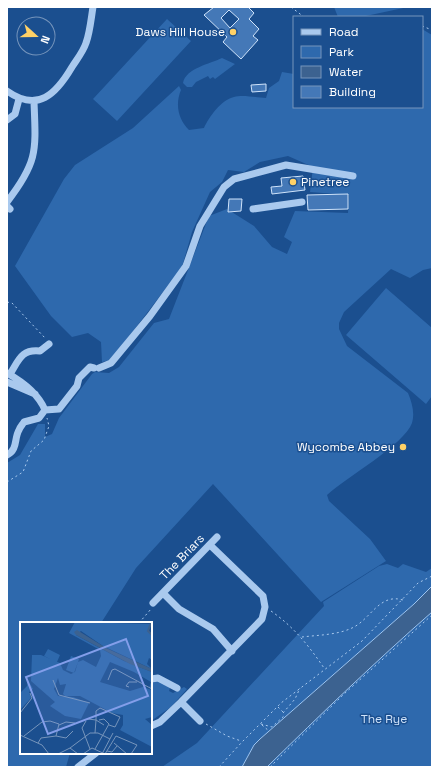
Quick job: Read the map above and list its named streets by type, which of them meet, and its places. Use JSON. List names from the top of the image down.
{
  "streets": {
    "street": ["The Briars"]
  },
  "parks": ["The Rye"],
  "places": ["Daws Hill House", "Pinetree", "Wycombe Abbey"],
  "legend": [
    "Road",
    "Park",
    "Water",
    "Building"
  ],
  "north": "right"
}
